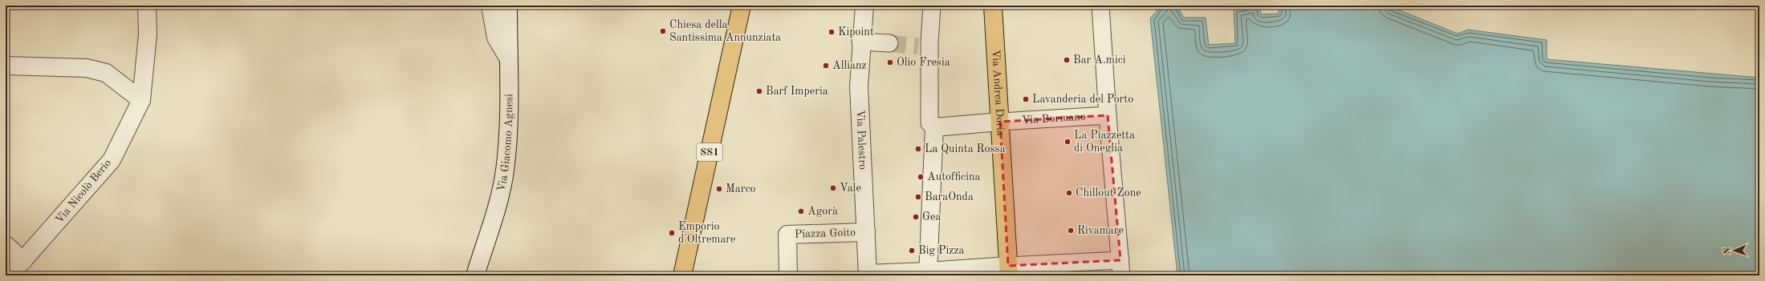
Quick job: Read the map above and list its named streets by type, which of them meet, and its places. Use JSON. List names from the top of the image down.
{
  "streets": {
    "main road": ["Via Andrea Doria", "SS1"],
    "street": [
      "Via Bormano",
      "Via Palestro",
      "Via Giacomo Agnesi",
      "Via Nicolò Berio",
      "Piazza Goito"
    ]
  },
  "crossings": [
    ["Via Andrea Doria", "Via Bormano"],
    ["Via Palestro", "Piazza Goito"]
  ],
  "places": [
    "Chiesa della Santissima Annunziata",
    "Kipoint",
    "Bar A.mici",
    "Olio Fresia",
    "Allianz",
    "Barf Imperia",
    "Lavanderia del Porto",
    "La Piazzetta di Oneglia",
    "La Quinta Rossa",
    "Autofficina",
    "Vale",
    "Marco",
    "Chillout Zone",
    "BaraOnda",
    "Agorà",
    "Gea",
    "Rivamare",
    "Emporio d'Oltremare",
    "Big Pizza"
  ],
  "north": "left"
}
